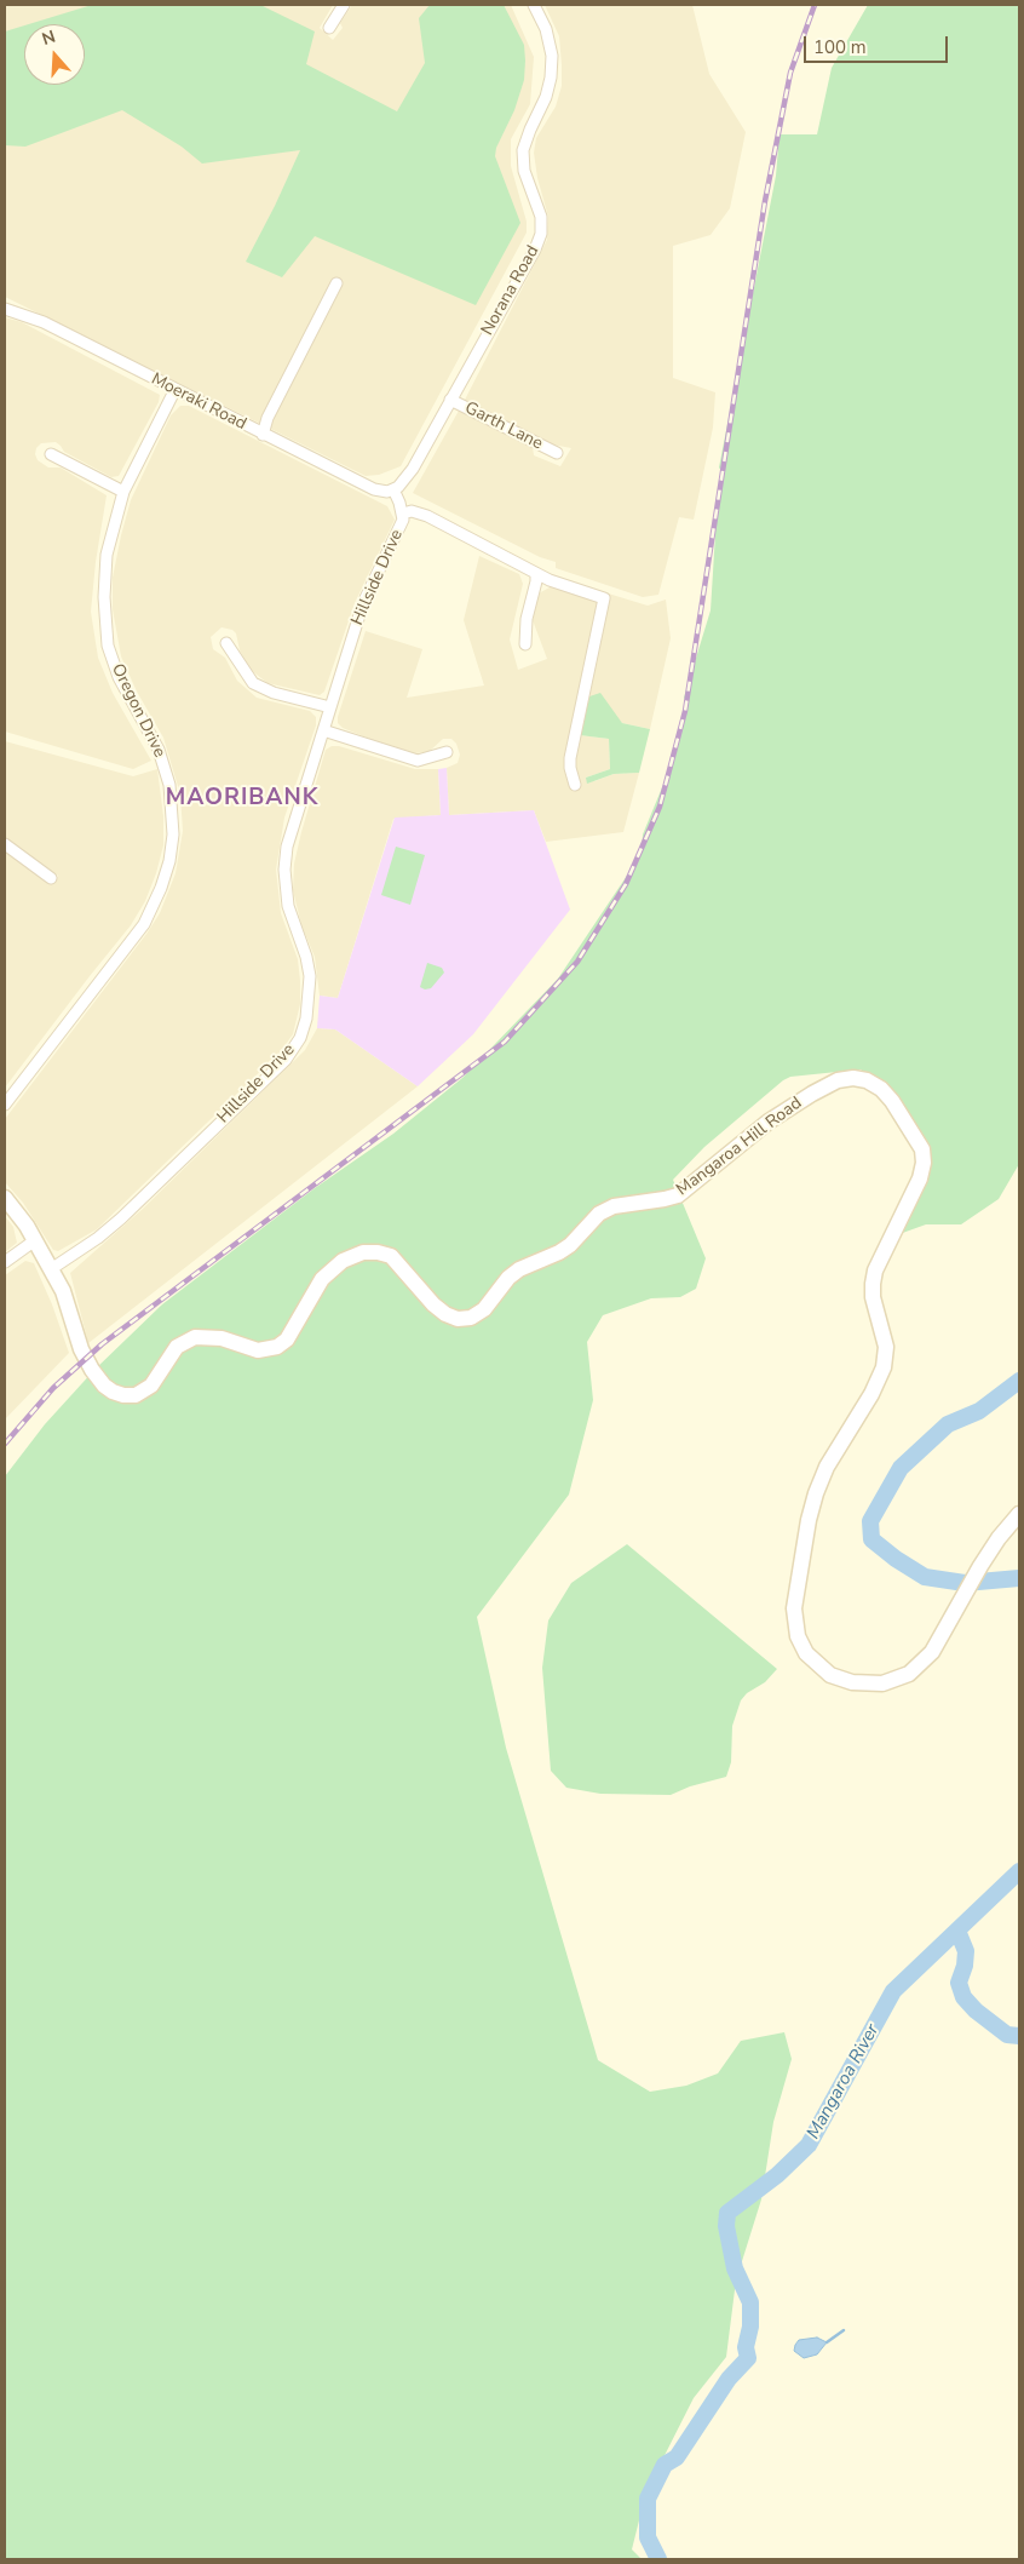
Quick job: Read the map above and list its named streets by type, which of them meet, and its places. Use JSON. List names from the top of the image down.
{
  "streets": {
    "street": [
      "Norana Road",
      "Moeraki Road",
      "Garth Lane",
      "Hillside Drive",
      "Oregon Drive",
      "Mangaroa Hill Road"
    ]
  },
  "crossings": [
    ["Norana Road", "Moeraki Road"],
    ["Norana Road", "Garth Lane"],
    ["Norana Road", "Hillside Drive"],
    ["Moeraki Road", "Hillside Drive"],
    ["Moeraki Road", "Oregon Drive"],
    ["Hillside Drive", "Mangaroa Hill Road"]
  ],
  "districts": ["MAORIBANK"],
  "water": ["Mangaroa River"],
  "scale_bar": "100 m",
  "north": "top"
}
